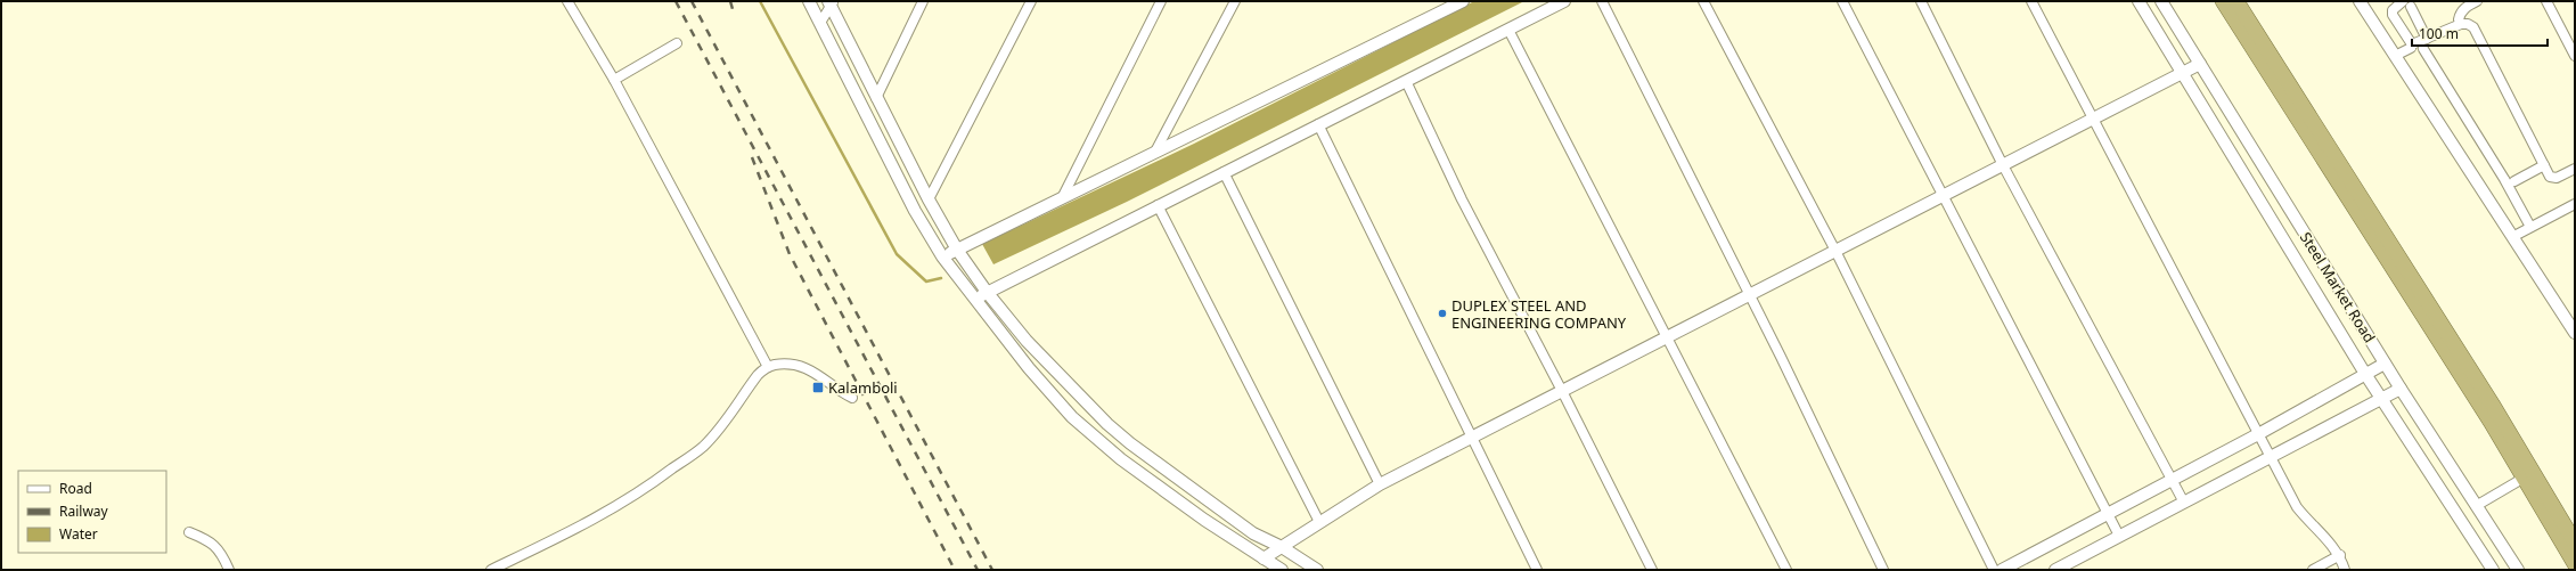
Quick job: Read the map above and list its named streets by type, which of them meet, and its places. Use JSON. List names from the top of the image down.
{
  "streets": {
    "street": ["Steel Market Road"]
  },
  "places": {
    "other": ["DUPLEX STEEL AND ENGINEERING COMPANY"],
    "transit": ["Kalamboli"]
  },
  "legend": ["Road", "Railway", "Water"],
  "scale_bar": "100 m"
}
